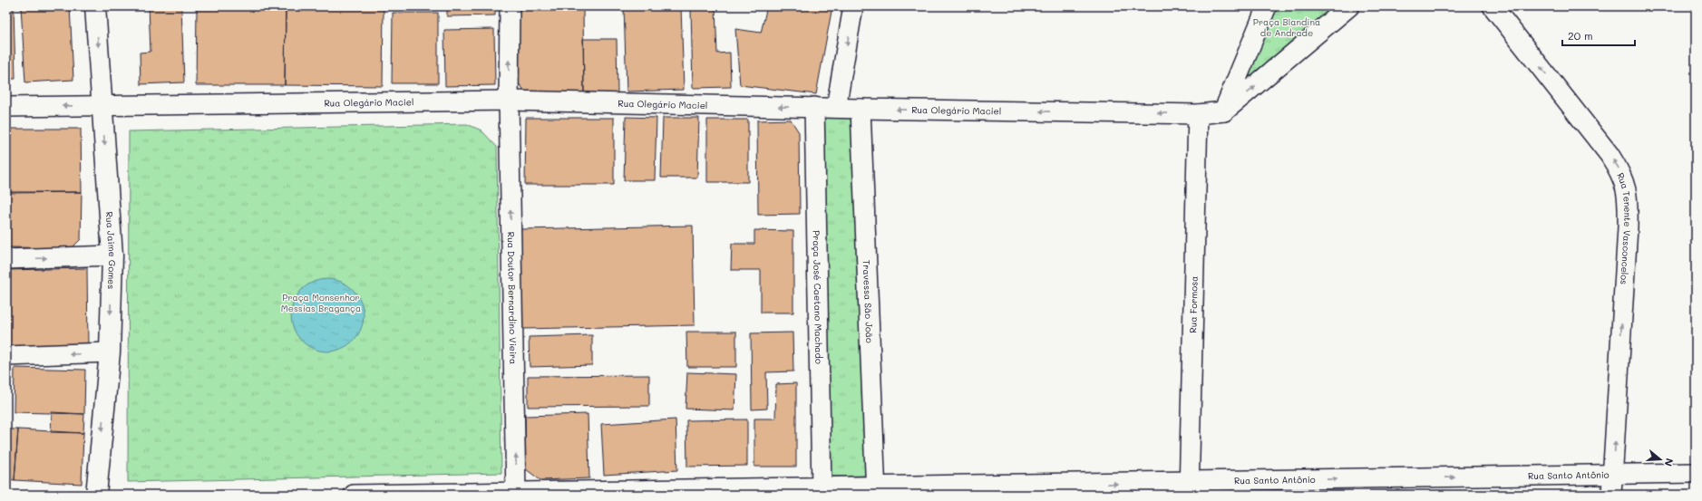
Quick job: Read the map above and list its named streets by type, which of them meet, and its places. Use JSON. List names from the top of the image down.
{
  "streets": {
    "street": [
      "Rua Olegário Maciel",
      "Rua Tenente Vasconcelos",
      "Rua Jaime Gomes",
      "Praça José Caetano Machado",
      "Rua Doutor Bernardino Vieira",
      "Travessa São João",
      "Rua Formosa",
      "Rua Santo Antônio"
    ]
  },
  "crossings": [
    ["Rua Olegário Maciel", "Rua Jaime Gomes"],
    ["Rua Olegário Maciel", "Praça José Caetano Machado"],
    ["Rua Olegário Maciel", "Rua Doutor Bernardino Vieira"],
    ["Rua Olegário Maciel", "Travessa São João"],
    ["Rua Olegário Maciel", "Rua Formosa"],
    ["Rua Tenente Vasconcelos", "Rua Santo Antônio"],
    ["Praça José Caetano Machado", "Rua Santo Antônio"],
    ["Rua Doutor Bernardino Vieira", "Rua Santo Antônio"],
    ["Travessa São João", "Rua Santo Antônio"],
    ["Rua Formosa", "Rua Santo Antônio"]
  ],
  "one_way": [
    "Rua Olegário Maciel",
    "Rua Tenente Vasconcelos",
    "Rua Jaime Gomes",
    "Rua Doutor Bernardino Vieira",
    "Rua Santo Antônio"
  ],
  "parks": ["Praça Blandina de Andrade", "Praça Monsenhor Messias Bragança"],
  "scale_bar": "20 m",
  "north": "right"
}
